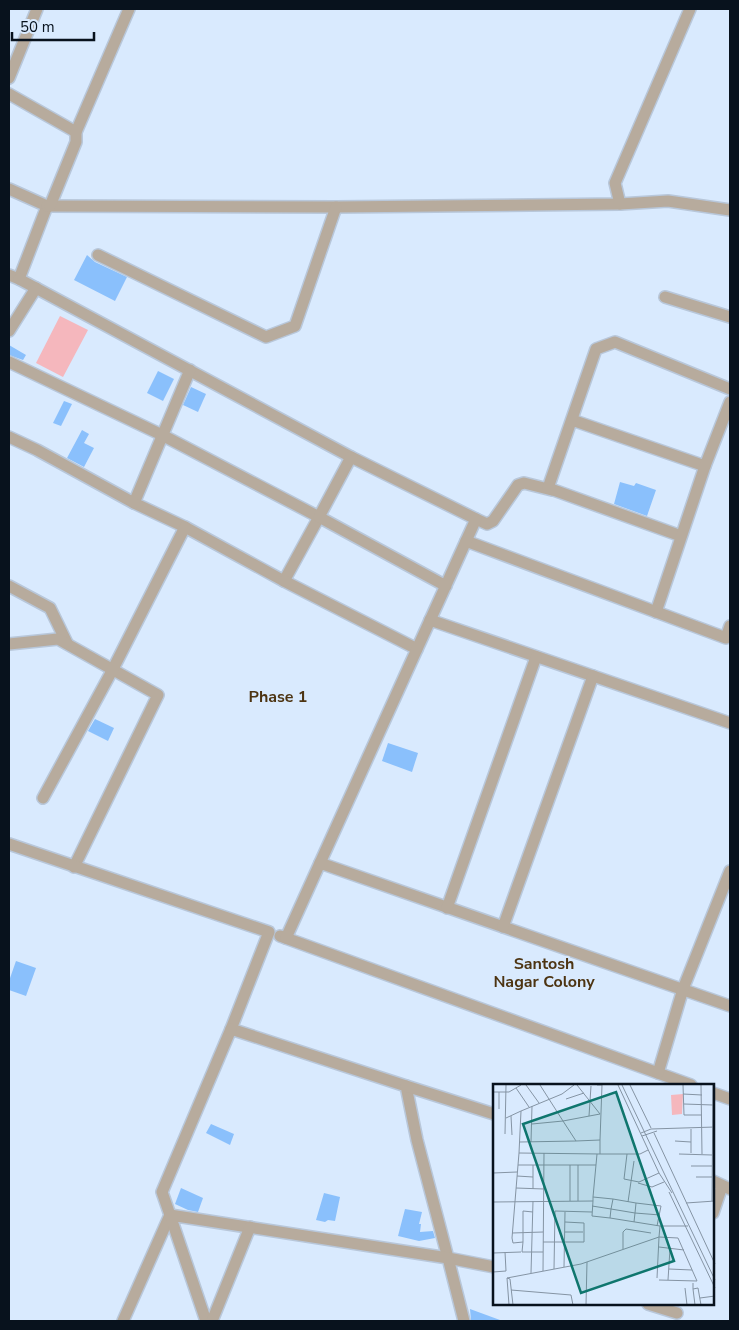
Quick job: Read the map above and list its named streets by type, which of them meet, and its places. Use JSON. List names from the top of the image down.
{
  "districts": ["Phase 1", "Santosh Nagar Colony"],
  "scale_bar": "50 m"
}
